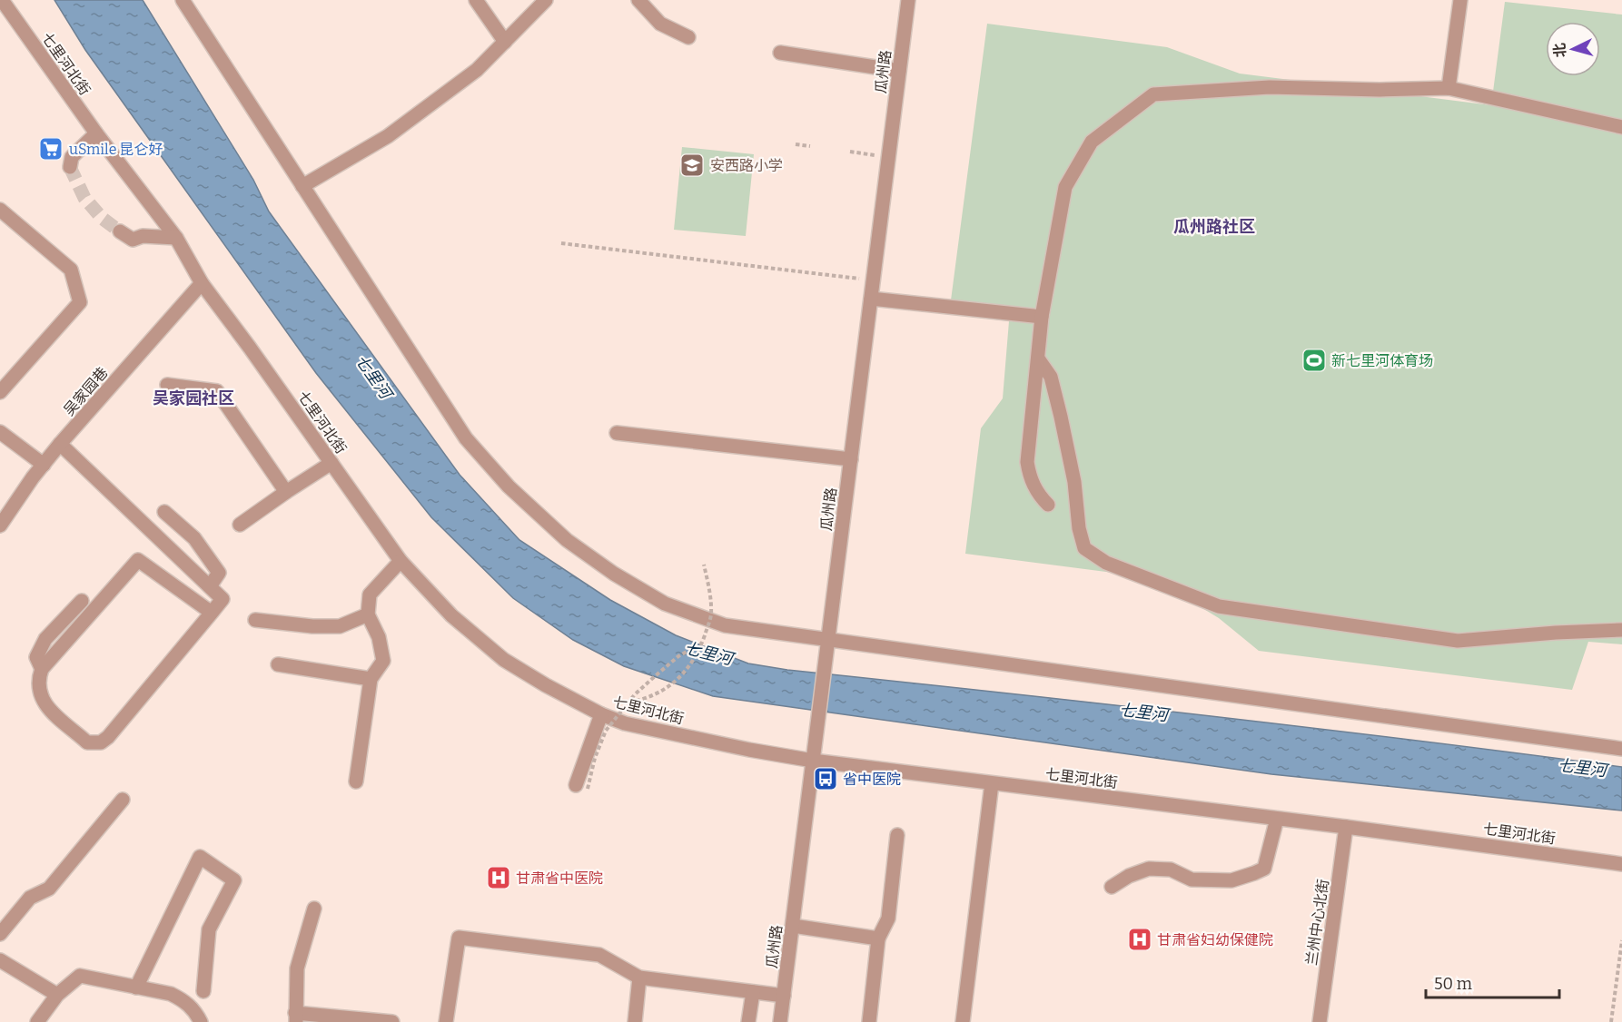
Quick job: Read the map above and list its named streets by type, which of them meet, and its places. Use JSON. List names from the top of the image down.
{
  "streets": {
    "street": [
      "七里河北街",
      "瓜州路",
      "吴家园巷",
      "兰州中心北街"
    ]
  },
  "crossings": [
    ["七里河北街", "瓜州路"],
    ["七里河北街", "吴家园巷"],
    ["七里河北街", "兰州中心北街"]
  ],
  "districts": ["瓜州路社区", "吴家园社区"],
  "water": ["七里河"],
  "places": {
    "supermarket": ["uSmile 昆仑好"],
    "school or university": ["安西路小学"],
    "sports": ["新七里河体育场"],
    "bus stop": ["省中医院"],
    "hospital": ["甘肃省中医院", "甘肃省妇幼保健院"]
  },
  "scale_bar": "50 m",
  "north": "left"
}
